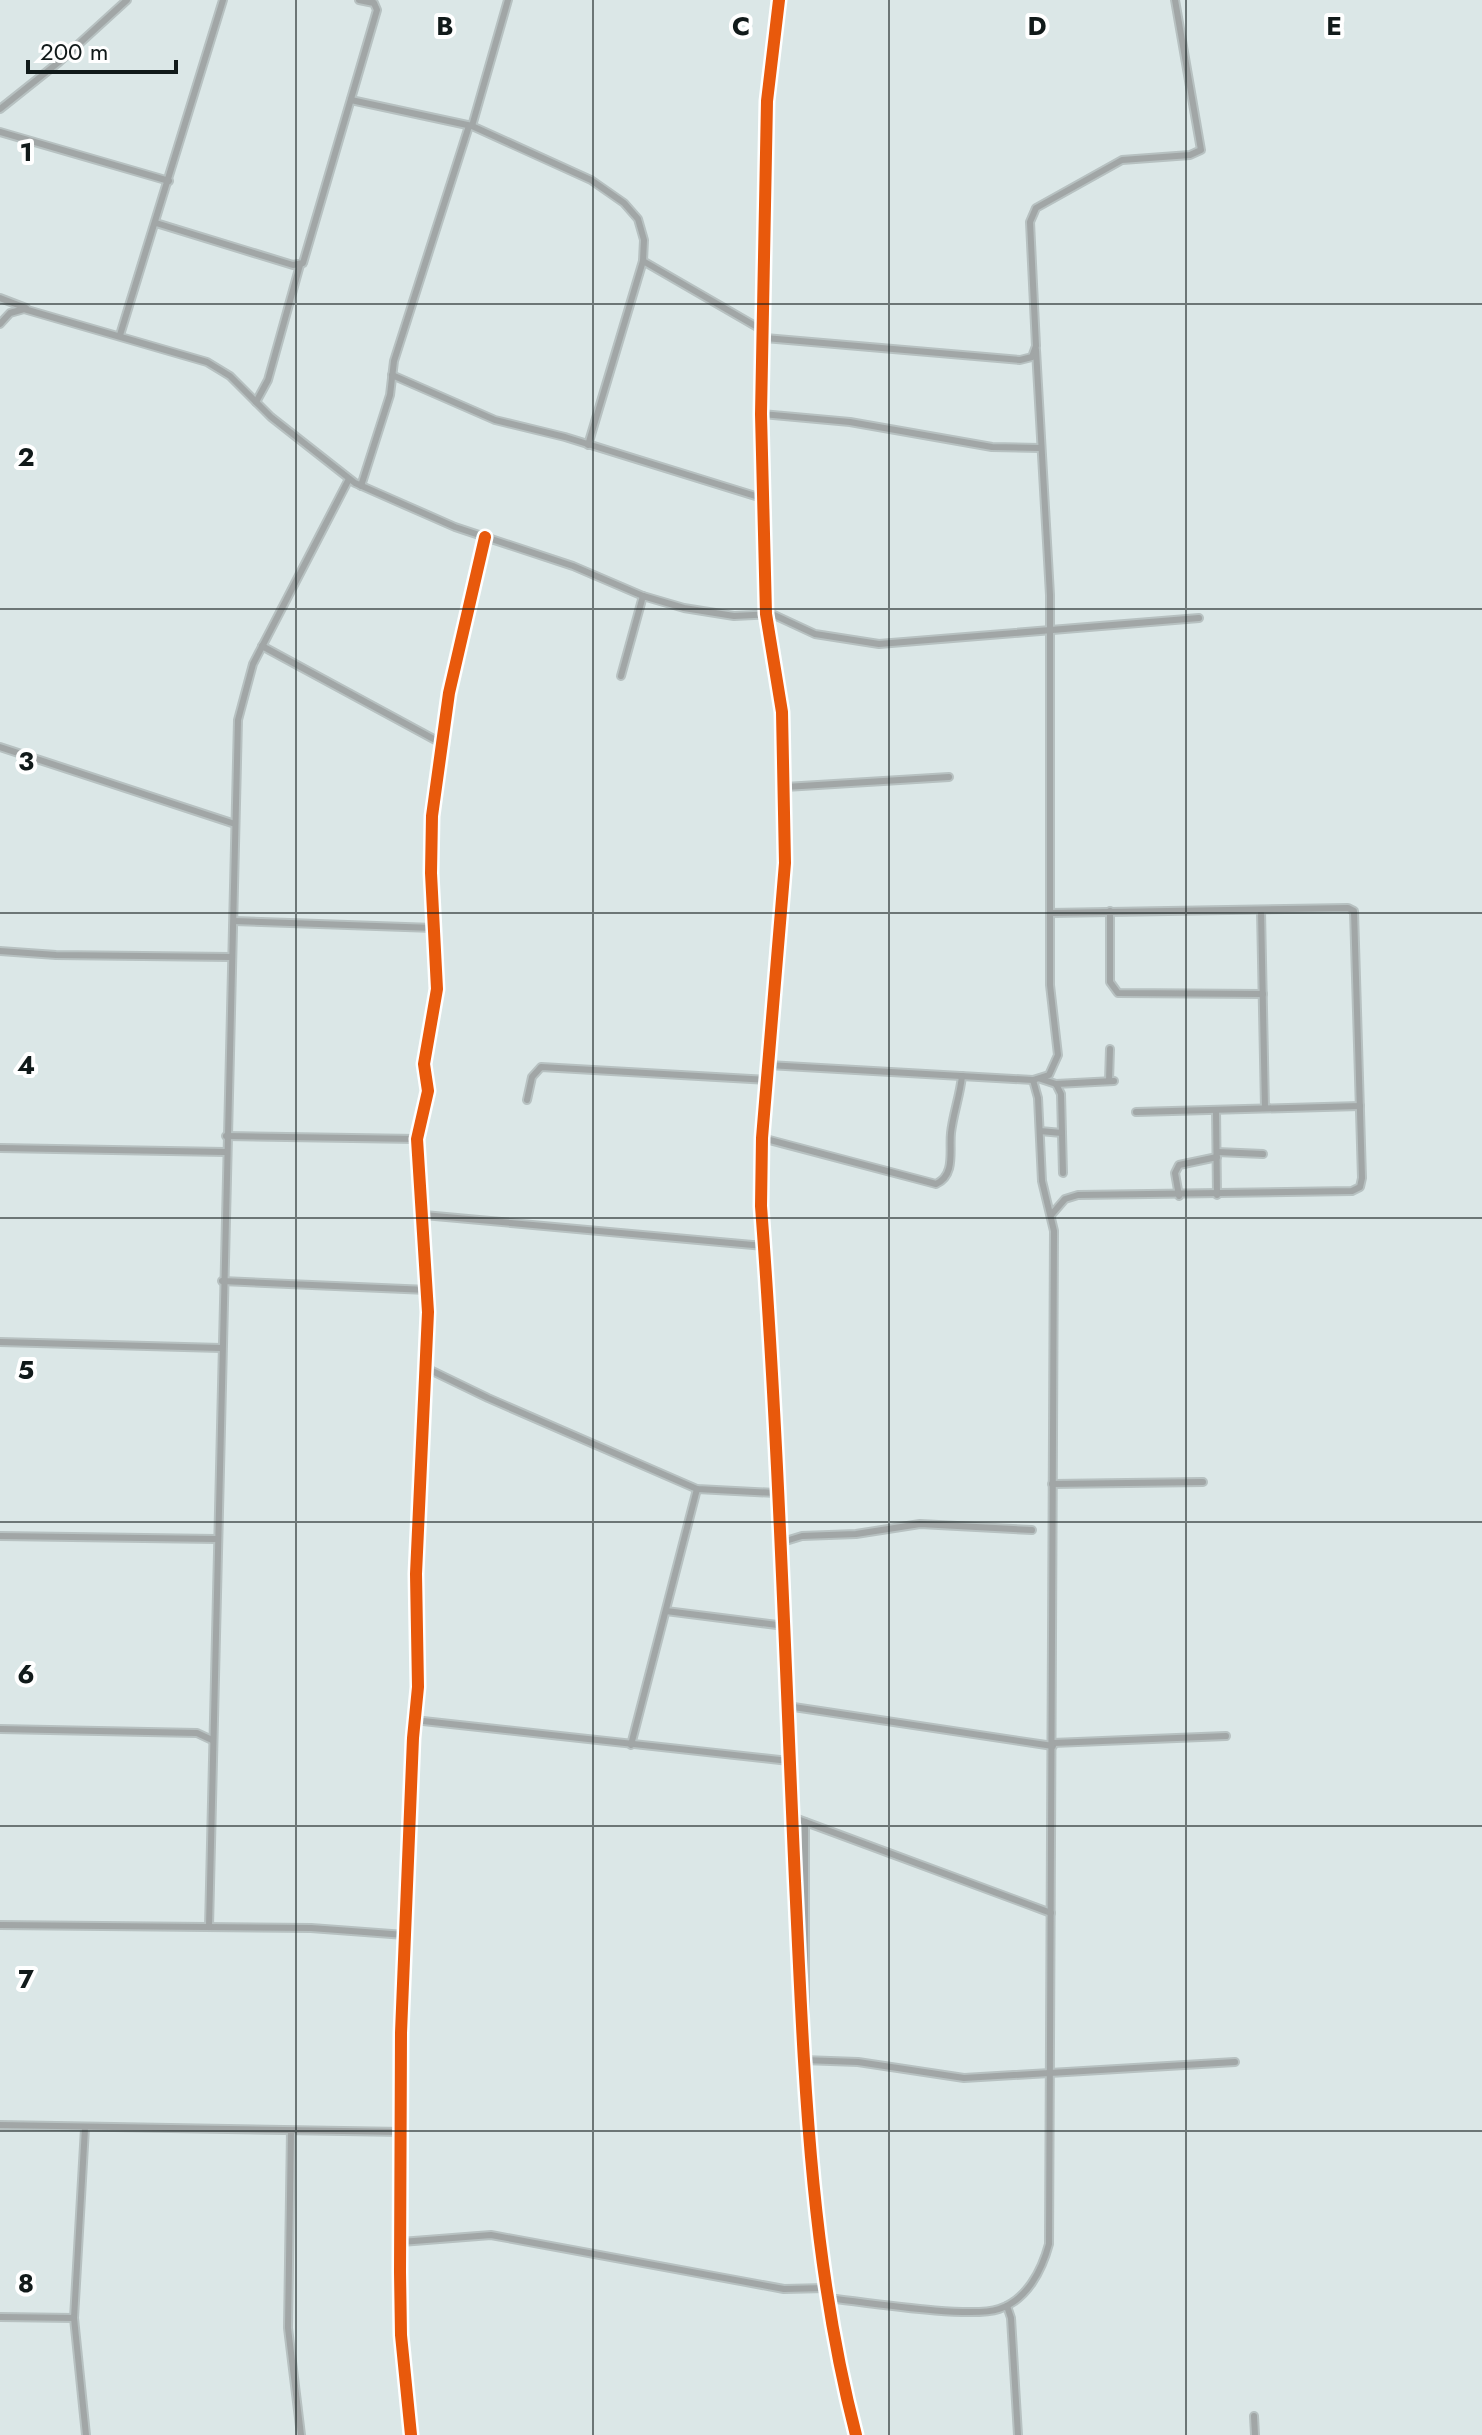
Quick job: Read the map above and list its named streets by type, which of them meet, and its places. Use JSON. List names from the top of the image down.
{
  "scale_bar": "200 m",
  "grid": {
    "columns": [
      "B",
      "C",
      "D",
      "E"
    ],
    "rows": [
      "1",
      "2",
      "3",
      "4",
      "5",
      "6",
      "7",
      "8"
    ]
  }
}
